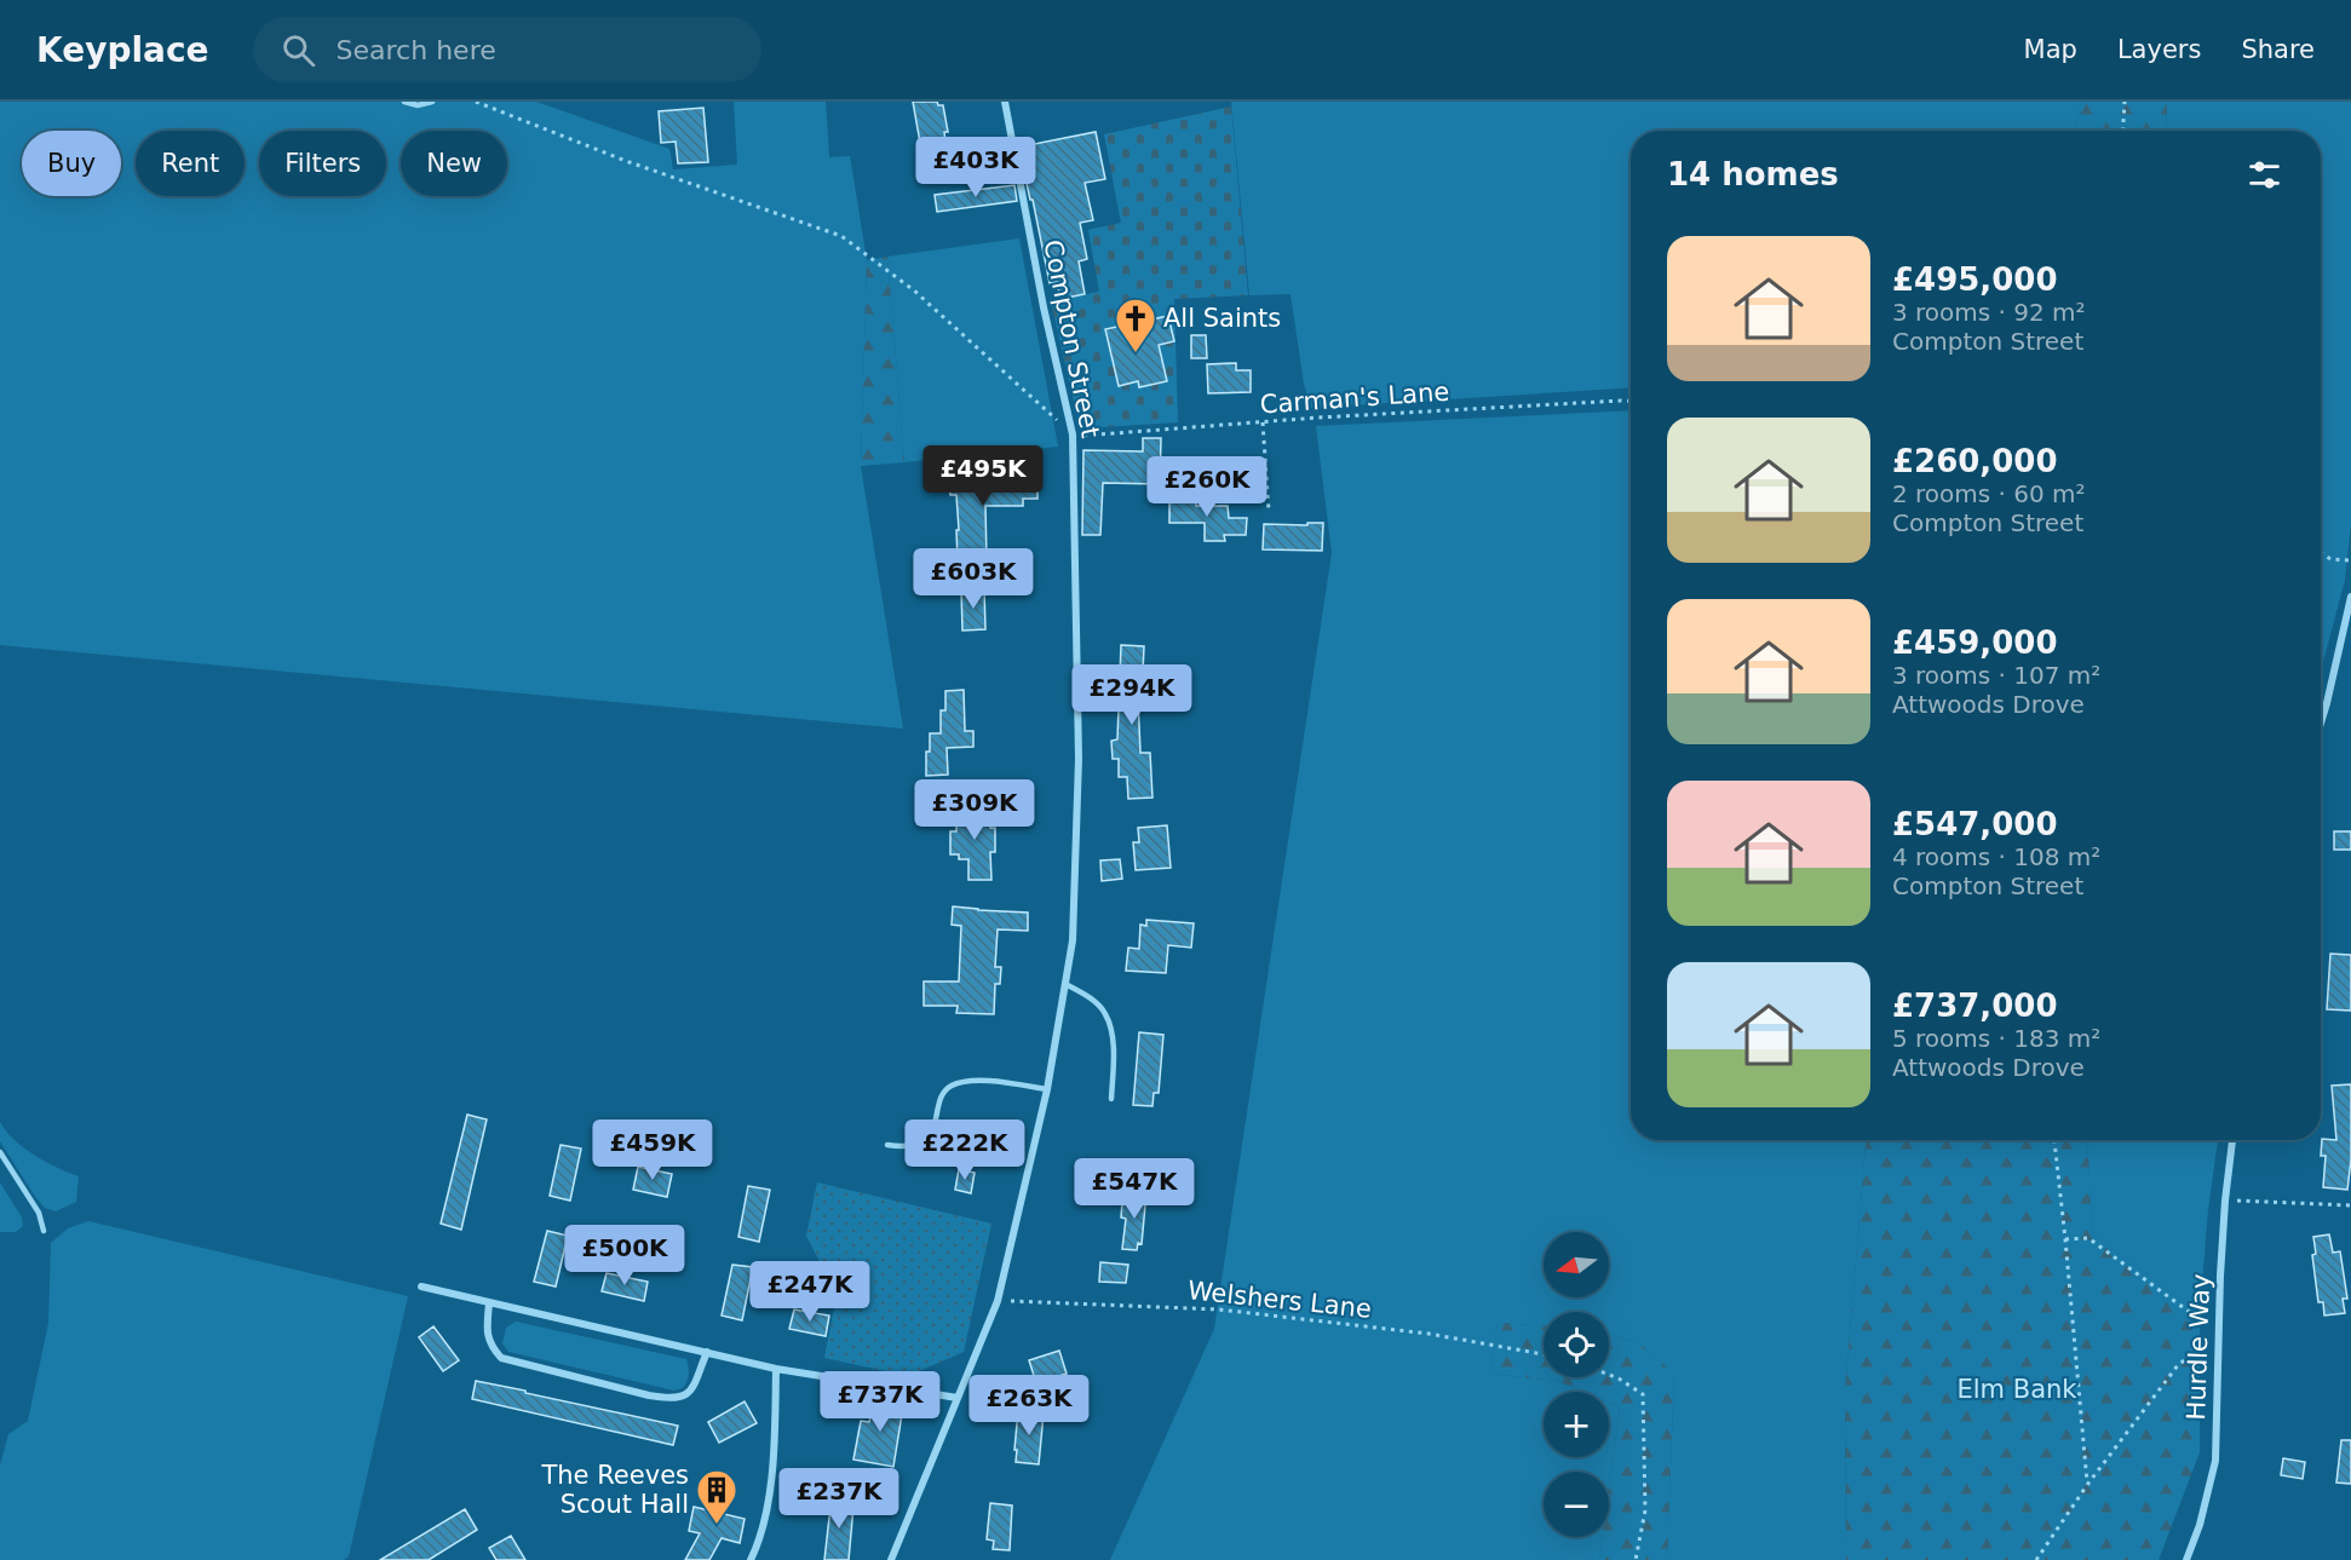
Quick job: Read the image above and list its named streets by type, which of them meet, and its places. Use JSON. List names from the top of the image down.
{
  "streets": {
    "street": ["Compton Street", "Hurdle Way"],
    "path": ["Carman's Lane", "Welshers Lane"]
  },
  "crossings": [
    ["Compton Street", "Carman's Lane"],
    ["Compton Street", "Welshers Lane"]
  ],
  "parks": ["Elm Bank"],
  "places": {
    "church": ["All Saints"],
    "building": ["The Reeves Scout Hall"]
  },
  "north": "left",
  "page": {
    "header": "Keyplace",
    "search": "Search here",
    "nav": ["Map", "Layers", "Share"],
    "chip": [
      "Buy",
      "Rent",
      "Filters",
      "New"
    ],
    "heading": "14 homes",
    "price": [
      "£403K",
      "£495K",
      "£260K",
      "£603K",
      "£294K",
      "£309K",
      "£459K",
      "£222K",
      "£547K",
      "£500K",
      "£247K",
      "£737K",
      "£263K",
      "£237K"
    ],
    "list": [
      {
        "name": "£495,000",
        "note": "3 rooms · 92 m² · Compton Street"
      },
      {
        "name": "£260,000",
        "note": "2 rooms · 60 m² · Compton Street"
      },
      {
        "name": "£459,000",
        "note": "3 rooms · 107 m² · Attwoods Drove"
      },
      {
        "name": "£547,000",
        "note": "4 rooms · 108 m² · Compton Street"
      },
      {
        "name": "£737,000",
        "note": "5 rooms · 183 m² · Attwoods Drove"
      }
    ],
    "map_buttons": ["+", "−"]
  }
}
